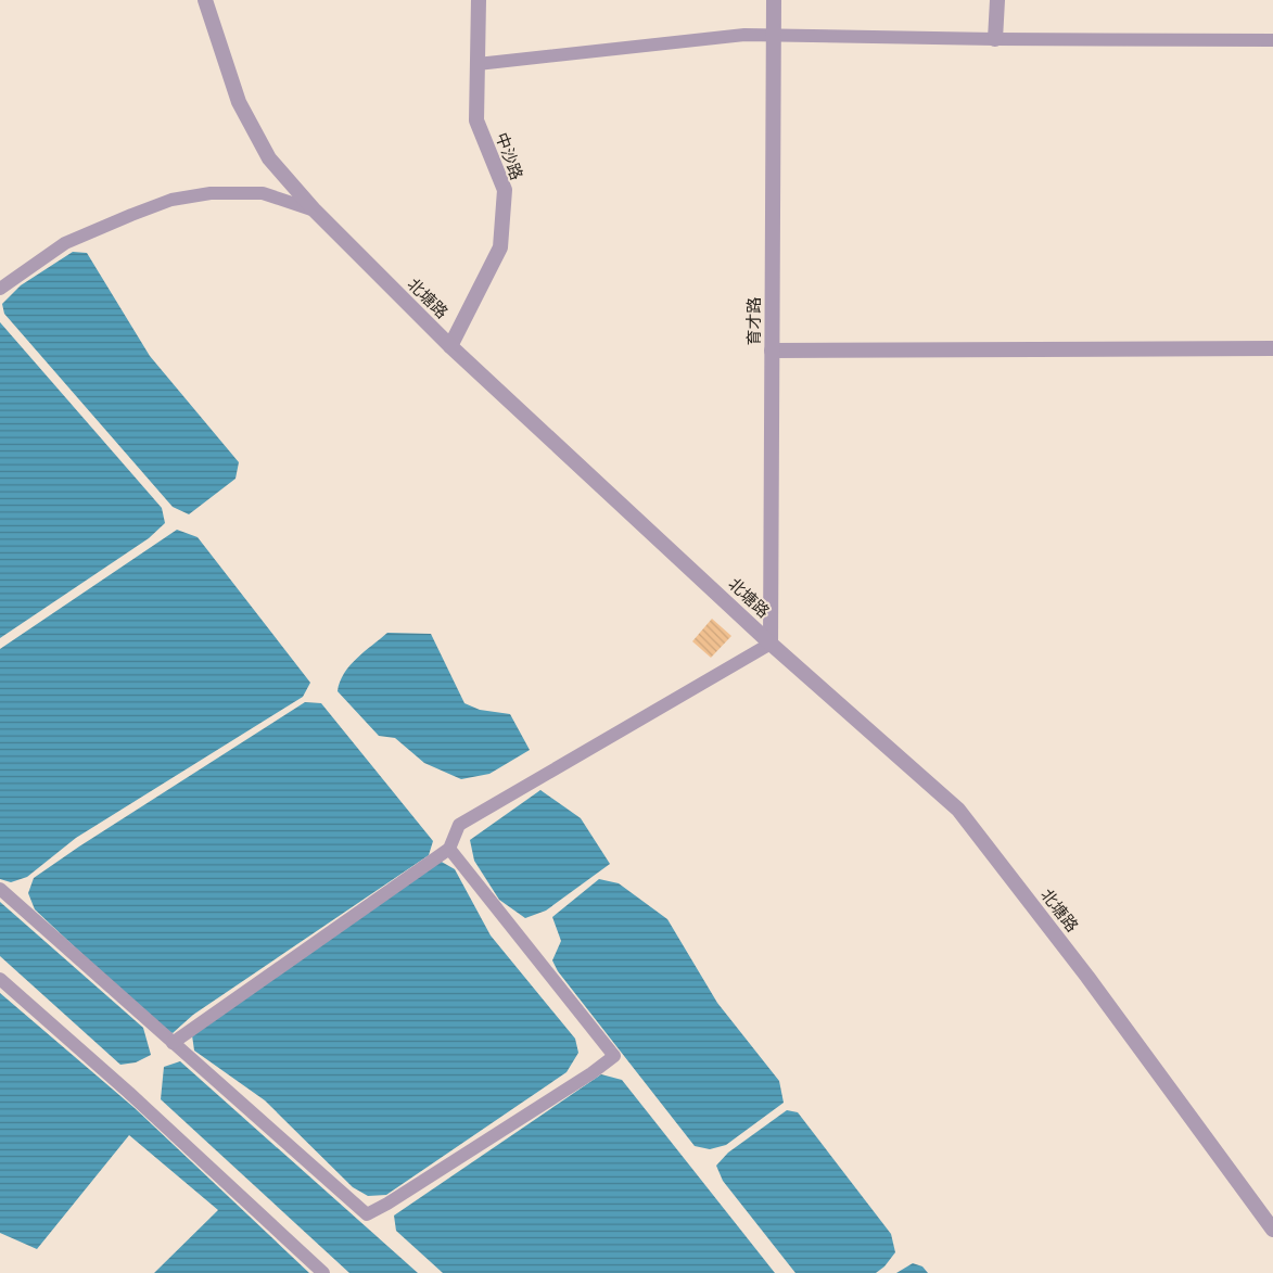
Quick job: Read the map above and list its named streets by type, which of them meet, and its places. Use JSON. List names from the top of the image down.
{
  "streets": {
    "street": ["中沙路", "北塘路", "育才路"]
  },
  "crossings": [
    ["中沙路", "北塘路"],
    ["北塘路", "育才路"]
  ]
}
